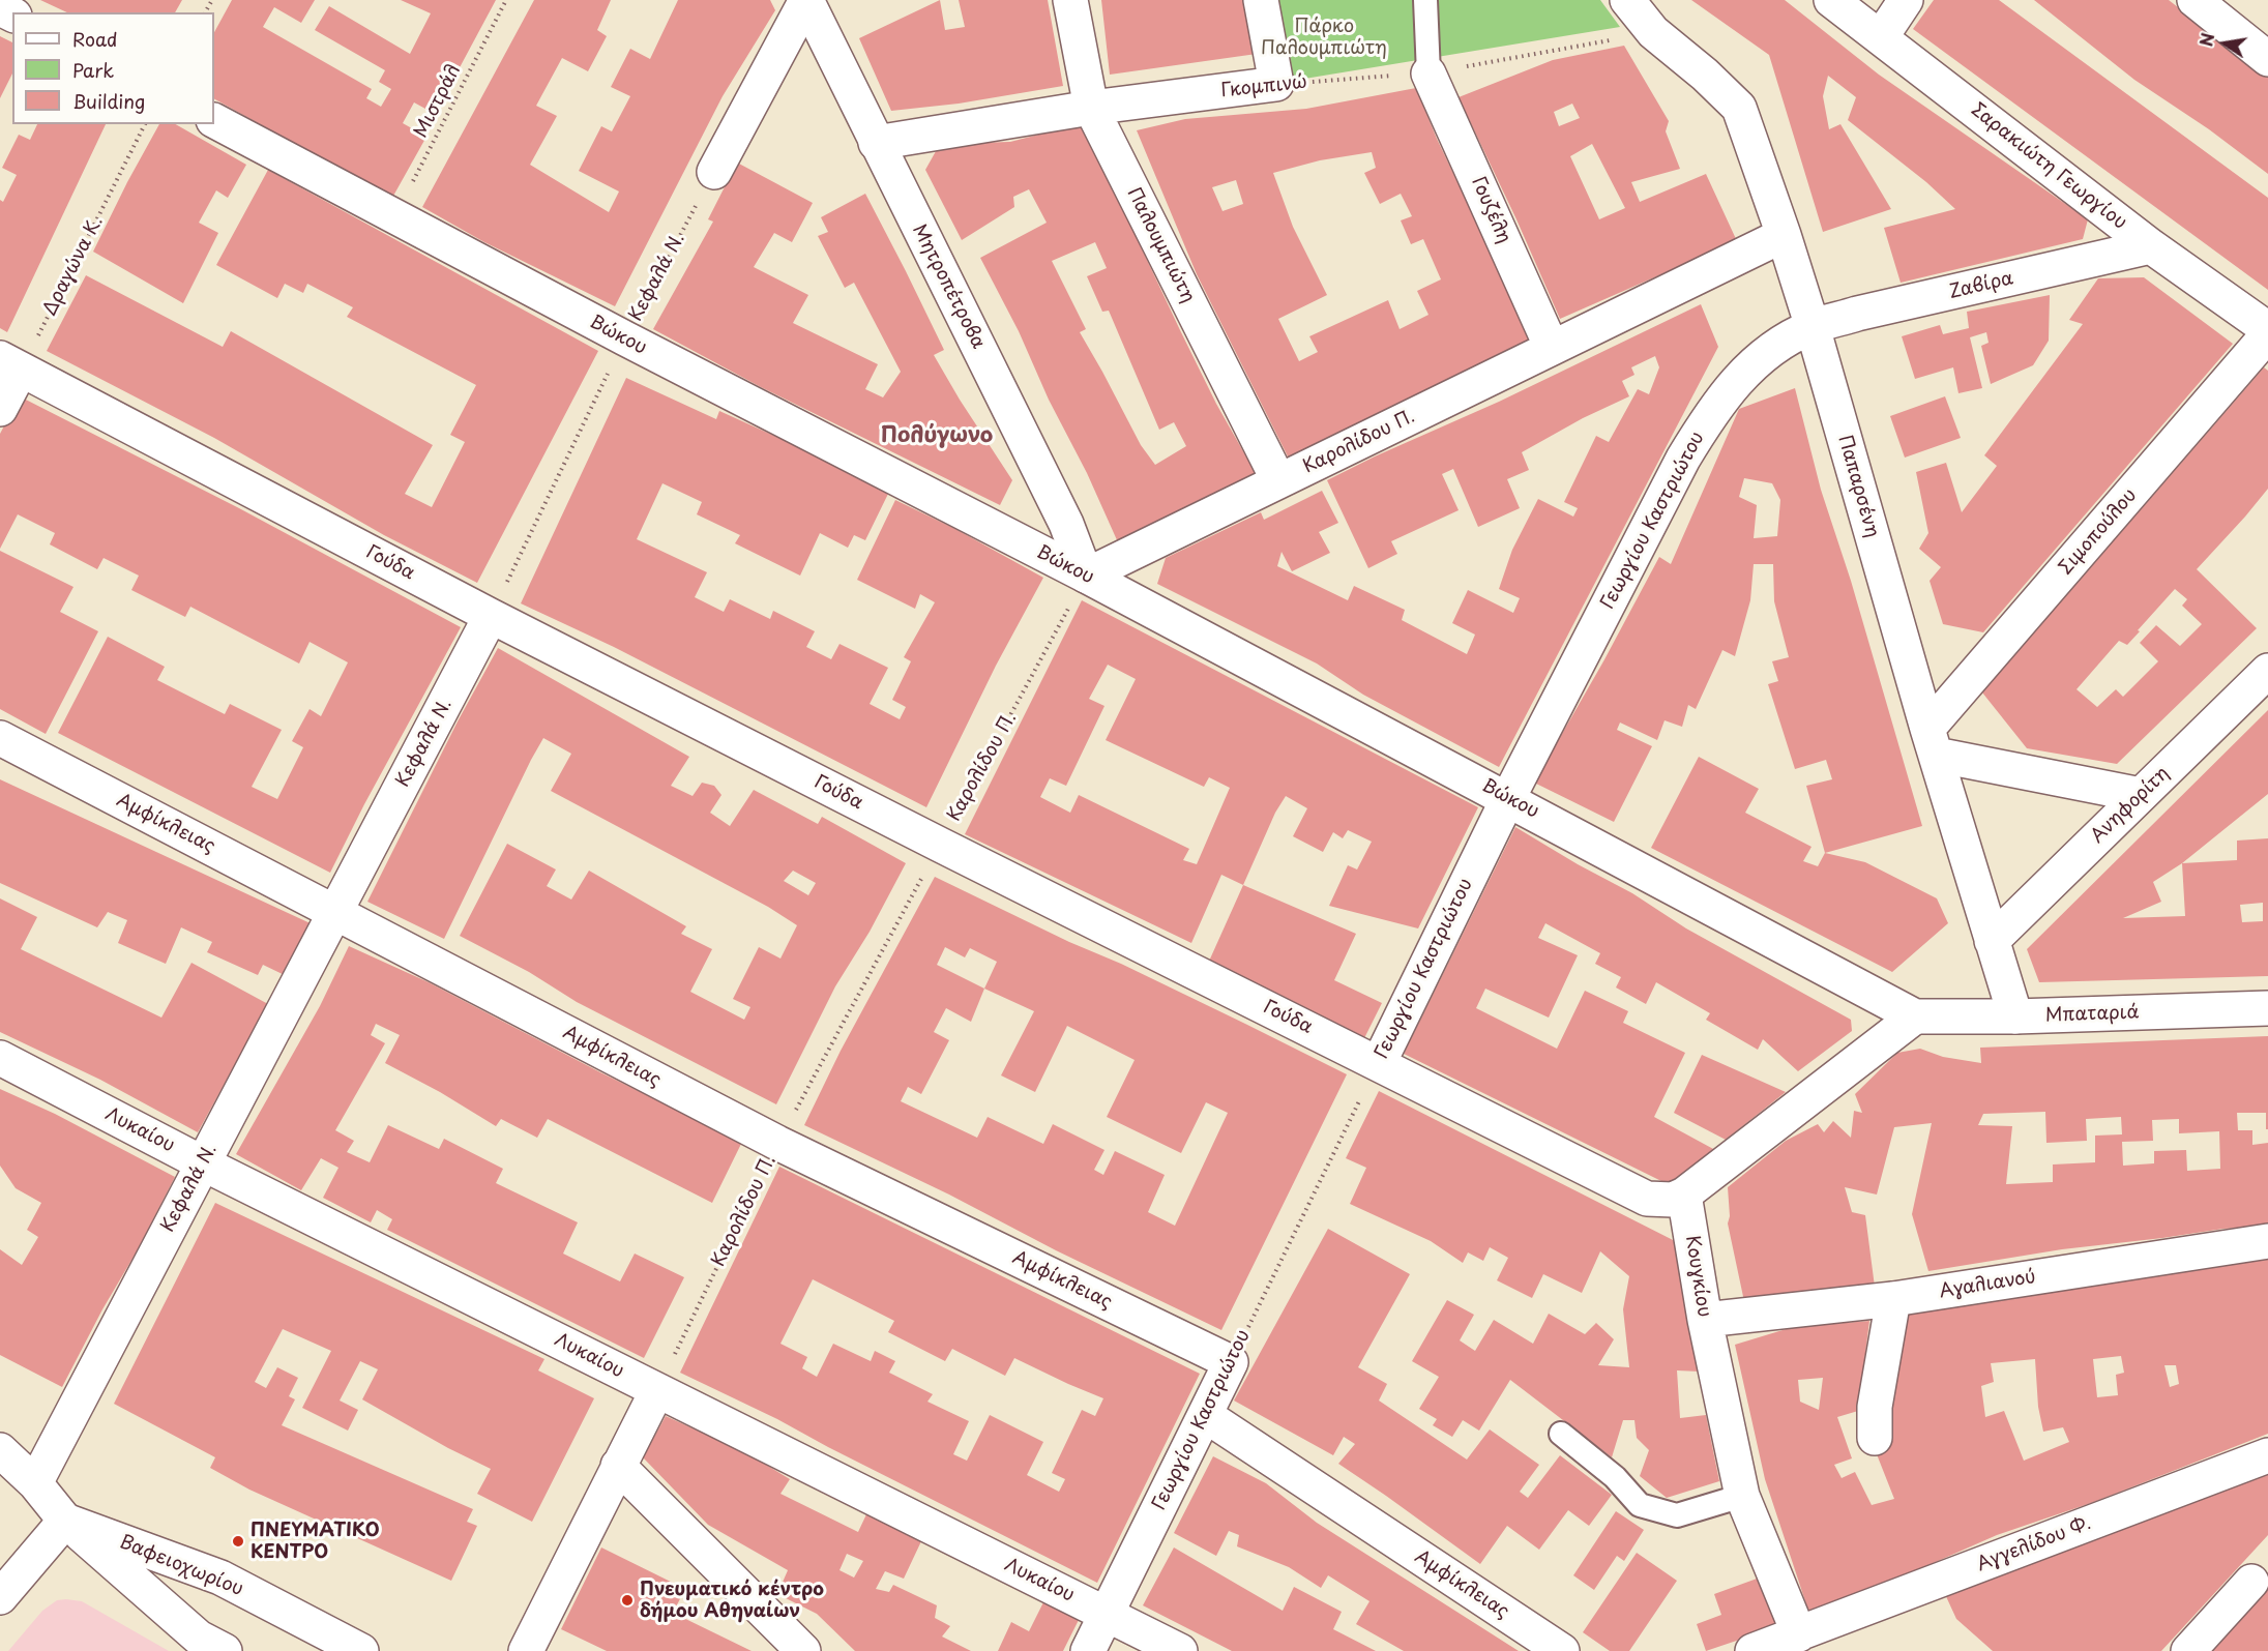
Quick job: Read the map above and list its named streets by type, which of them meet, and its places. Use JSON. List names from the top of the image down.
{
  "streets": {
    "street": [
      "Γκομπινώ",
      "Σαρακιώτη Γεωργίου",
      "Γουζέλη",
      "Παλουμπιώτη",
      "Κεφαλά Ν.",
      "Ζαβίρα",
      "Μητροπέτροβα",
      "Βώκου",
      "Καρολίδου Π.",
      "Παπαρσένη",
      "Γεωργίου Καστριώτου",
      "Σιμοπούλου",
      "Γούδα",
      "Ανηφορίτη",
      "Αμφίκλειας",
      "Μπαταριά",
      "Λυκαίου",
      "Κουγκίου",
      "Αγαλιανού",
      "Αγγελίδου Φ.",
      "Βαφειοχωρίου"
    ],
    "path": ["Μιστράλ", "Δραγώνα Κ."]
  },
  "crossings": [
    ["Γκομπινώ", "Γουζέλη"],
    ["Γκομπινώ", "Παλουμπιώτη"],
    ["Γκομπινώ", "Μητροπέτροβα"],
    ["Γκομπινώ", "Παπαρσένη"],
    ["Μιστράλ", "Βώκου"],
    ["Σαρακιώτη Γεωργίου", "Ζαβίρα"],
    ["Γουζέλη", "Καρολίδου Π."],
    ["Παλουμπιώτη", "Καρολίδου Π."],
    ["Δραγώνα Κ.", "Γούδα"],
    ["Κεφαλά Ν.", "Βώκου"],
    ["Κεφαλά Ν.", "Γούδα"],
    ["Κεφαλά Ν.", "Αμφίκλειας"],
    ["Κεφαλά Ν.", "Λυκαίου"],
    ["Κεφαλά Ν.", "Βαφειοχωρίου"],
    ["Ζαβίρα", "Παπαρσένη"],
    ["Ζαβίρα", "Γεωργίου Καστριώτου"],
    ["Μητροπέτροβα", "Βώκου"],
    ["Μητροπέτροβα", "Καρολίδου Π."],
    ["Βώκου", "Καρολίδου Π."],
    ["Βώκου", "Γεωργίου Καστριώτου"],
    ["Βώκου", "Μπαταριά"],
    ["Καρολίδου Π.", "Παπαρσένη"],
    ["Καρολίδου Π.", "Γούδα"],
    ["Καρολίδου Π.", "Αμφίκλειας"],
    ["Καρολίδου Π.", "Λυκαίου"],
    ["Παπαρσένη", "Γεωργίου Καστριώτου"],
    ["Παπαρσένη", "Σιμοπούλου"],
    ["Παπαρσένη", "Ανηφορίτη"],
    ["Παπαρσένη", "Μπαταριά"],
    ["Γεωργίου Καστριώτου", "Γούδα"],
    ["Γεωργίου Καστριώτου", "Αμφίκλειας"],
    ["Γεωργίου Καστριώτου", "Λυκαίου"],
    ["Γούδα", "Κουγκίου"],
    ["Κουγκίου", "Αγαλιανού"],
    ["Κουγκίου", "Αγγελίδου Φ."]
  ],
  "districts": ["Πολύγωνο"],
  "parks": ["Πάρκο Παλουμπιώτη"],
  "places": ["ΠΝΕΥΜΑΤΙΚΟ ΚΕΝΤΡΟ", "Πνευματικό κέντρο δήμου Αθηναίων"],
  "legend": ["Road", "Park", "Building"],
  "north": "left"
}
